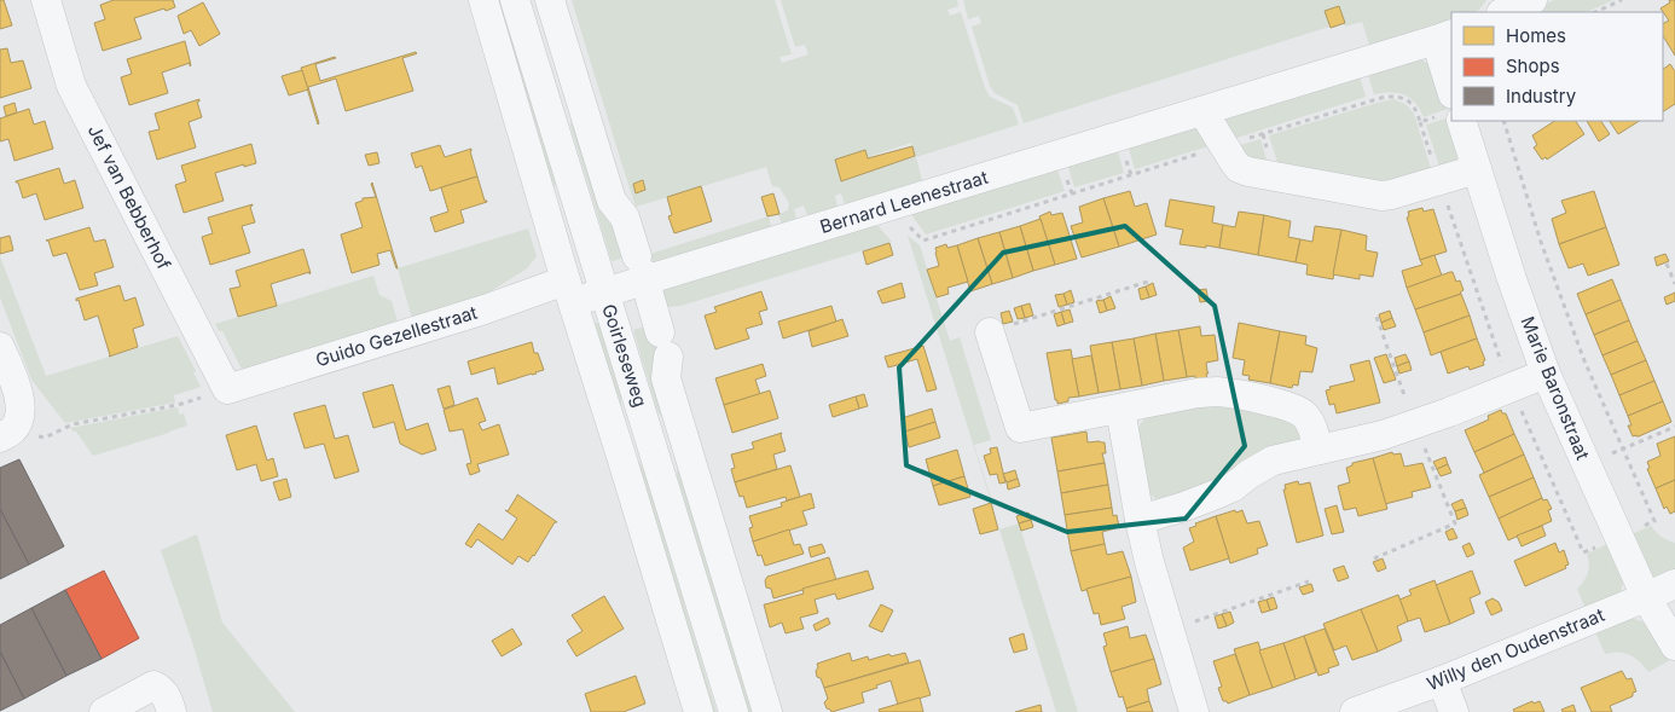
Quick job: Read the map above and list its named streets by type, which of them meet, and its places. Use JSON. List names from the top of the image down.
{
  "streets": {
    "street": [
      "Jef van Bebberhof",
      "Bernard Leenestraat",
      "Guido Gezellestraat",
      "Goirleseweg",
      "Marie Baronstraat",
      "Willy den Oudenstraat"
    ]
  },
  "crossings": [
    ["Jef van Bebberhof", "Guido Gezellestraat"],
    ["Bernard Leenestraat", "Guido Gezellestraat"],
    ["Bernard Leenestraat", "Goirleseweg"],
    ["Bernard Leenestraat", "Marie Baronstraat"],
    ["Guido Gezellestraat", "Goirleseweg"],
    ["Marie Baronstraat", "Willy den Oudenstraat"]
  ],
  "legend": ["Homes", "Shops", "Industry"]
}
